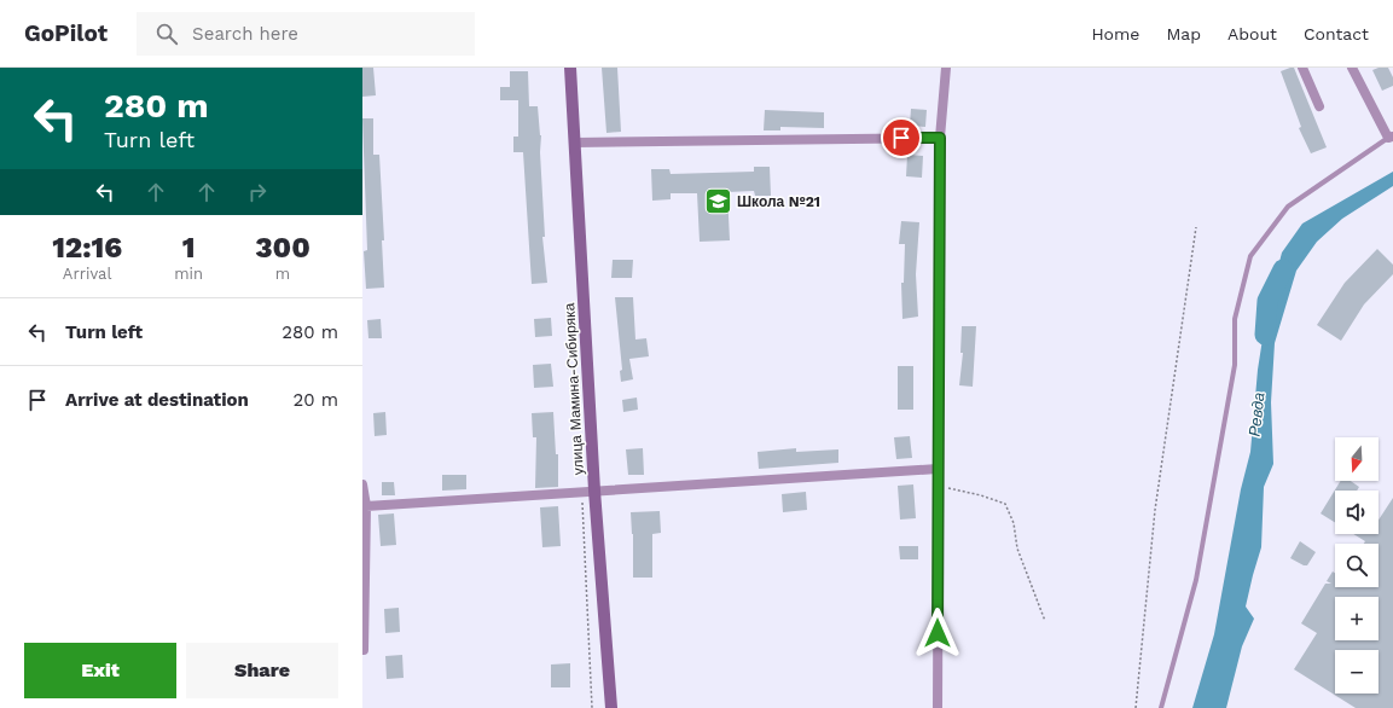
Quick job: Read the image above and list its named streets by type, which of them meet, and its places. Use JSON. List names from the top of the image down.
{
  "streets": {
    "street": ["улица Мамина-Сибиряка"]
  },
  "water": ["Ревда"],
  "places": {
    "school or university": ["Школа №21"]
  },
  "north": "bottom",
  "page": {
    "header": "GoPilot",
    "search": "Search here",
    "nav": [
      "Home",
      "Map",
      "About",
      "Contact"
    ],
    "turn": ["280 m", "Turn left"],
    "eta": [
      "12:16",
      "Arrival",
      "1",
      "min",
      "300",
      "m"
    ],
    "list": [
      {
        "name": "Turn left",
        "value": "280 m"
      },
      {
        "name": "Arrive at destination",
        "value": "20 m"
      }
    ],
    "map_buttons": ["+", "−"],
    "buttons": ["Exit", "Share"]
  }
}
